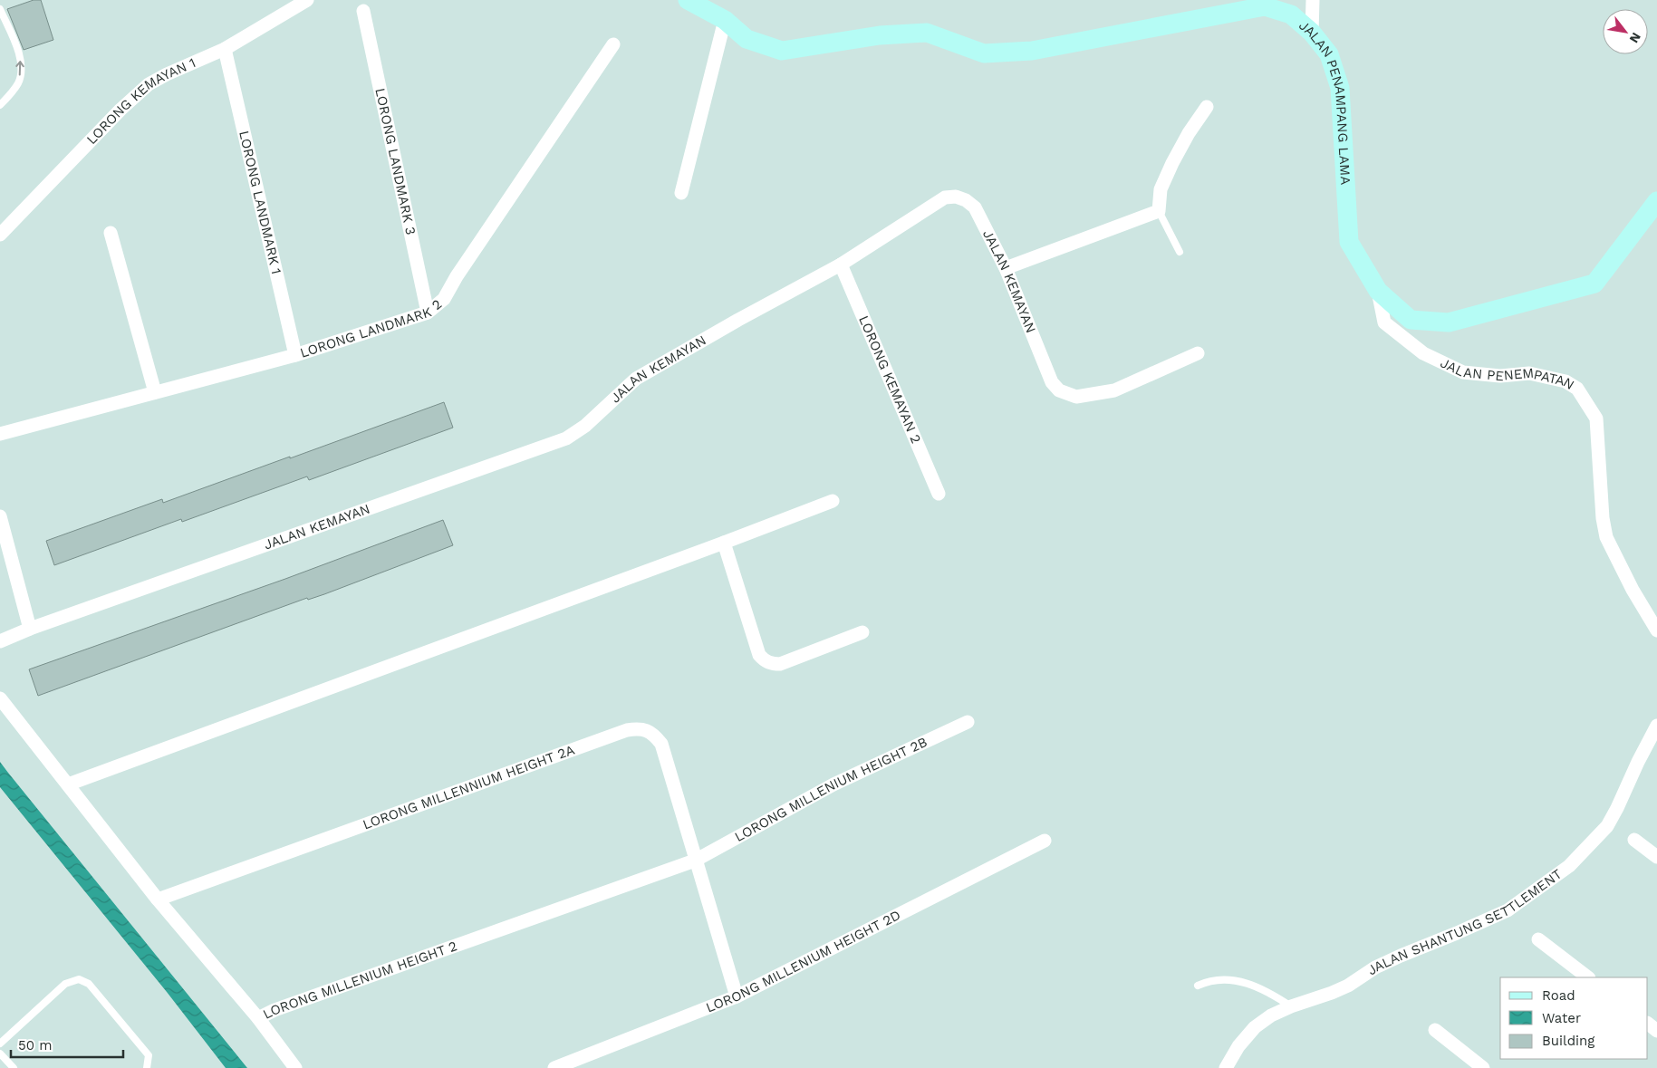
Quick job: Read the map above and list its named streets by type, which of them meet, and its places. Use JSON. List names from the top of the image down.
{
  "streets": {
    "main road": ["JALAN PENAMPANG LAMA"],
    "street": [
      "LORONG KEMAYAN 1",
      "LORONG LANDMARK 3",
      "LORONG LANDMARK 1",
      "JALAN KEMAYAN",
      "LORONG LANDMARK 2",
      "JALAN PENEMPATAN",
      "LORONG KEMAYAN 2",
      "LORONG MILLENNIUM HEIGHT 2A",
      "LORONG MILLENIUM HEIGHT 2B",
      "JALAN SHANTUNG SETTLEMENT",
      "LORONG MILLENIUM HEIGHT 2D",
      "LORONG MILLENIUM HEIGHT 2"
    ]
  },
  "crossings": [
    ["LORONG KEMAYAN 1", "LORONG LANDMARK 1"],
    ["JALAN PENAMPANG LAMA", "JALAN PENEMPATAN"],
    ["LORONG LANDMARK 3", "LORONG LANDMARK 2"],
    ["LORONG LANDMARK 1", "LORONG LANDMARK 2"],
    ["JALAN KEMAYAN", "LORONG KEMAYAN 2"],
    ["LORONG MILLENNIUM HEIGHT 2A", "LORONG MILLENIUM HEIGHT 2B"],
    ["LORONG MILLENNIUM HEIGHT 2A", "LORONG MILLENIUM HEIGHT 2"],
    ["LORONG MILLENIUM HEIGHT 2B", "LORONG MILLENIUM HEIGHT 2"]
  ],
  "legend": ["Road", "Water", "Building"],
  "scale_bar": "50 m",
  "north": "bottom right"
}
